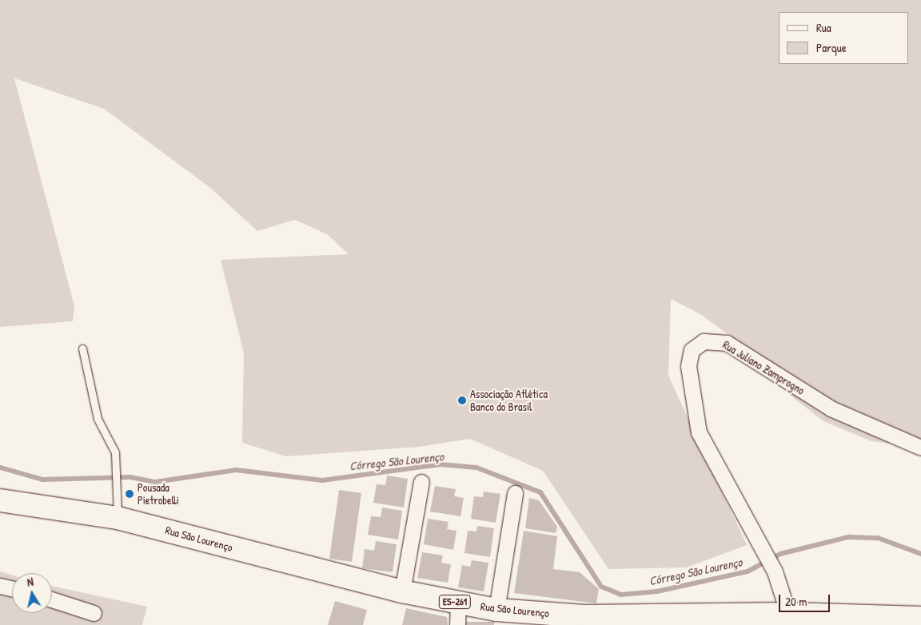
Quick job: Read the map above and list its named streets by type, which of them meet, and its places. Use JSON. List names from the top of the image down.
{
  "streets": {
    "main road": ["Rua São Lourenço", "ES-261"],
    "street": ["Rua Juliano Zamprogno"]
  },
  "crossings": [
    ["Rua Juliano Zamprogno", "Rua São Lourenço"]
  ],
  "water": ["Córrego São Lourenço"],
  "places": ["Associação Atlética Banco do Brasil", "Pousada Pietrobelli"],
  "legend": ["Rua", "Parque"],
  "scale_bar": "20 m",
  "north": "top"
}
